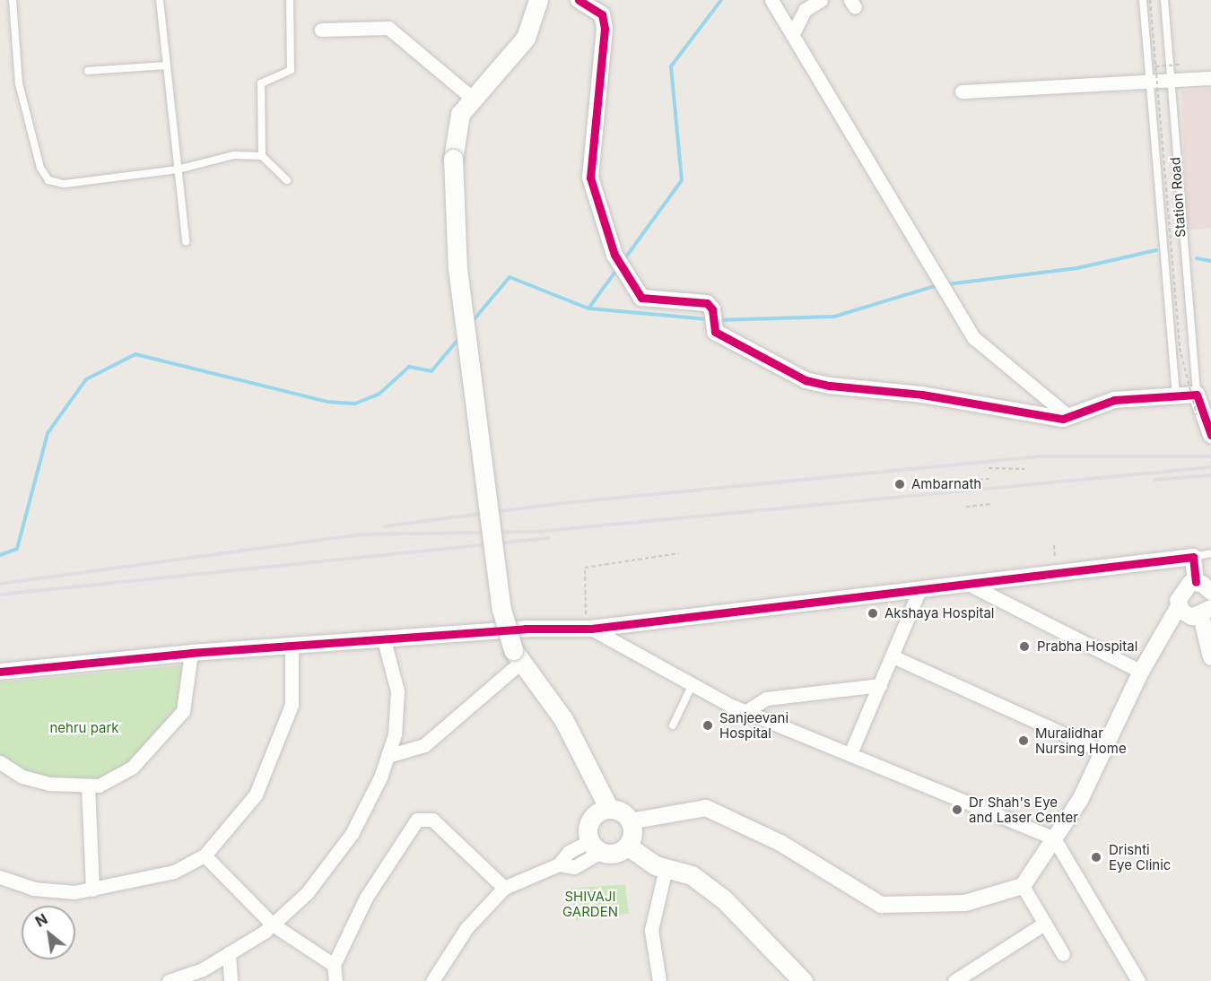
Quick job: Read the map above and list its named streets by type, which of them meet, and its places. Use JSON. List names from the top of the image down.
{
  "streets": {
    "lane": ["Station Road"]
  },
  "parks": ["nehru park", "SHIVAJI GARDEN"],
  "places": [
    "Ambarnath",
    "Akshaya Hospital",
    "Prabha Hospital",
    "Sanjeevani Hospital",
    "Muralidhar Nursing Home",
    "Dr Shah's Eye and Laser Center",
    "Drishti Eye Clinic"
  ],
  "north": "top left"
}
